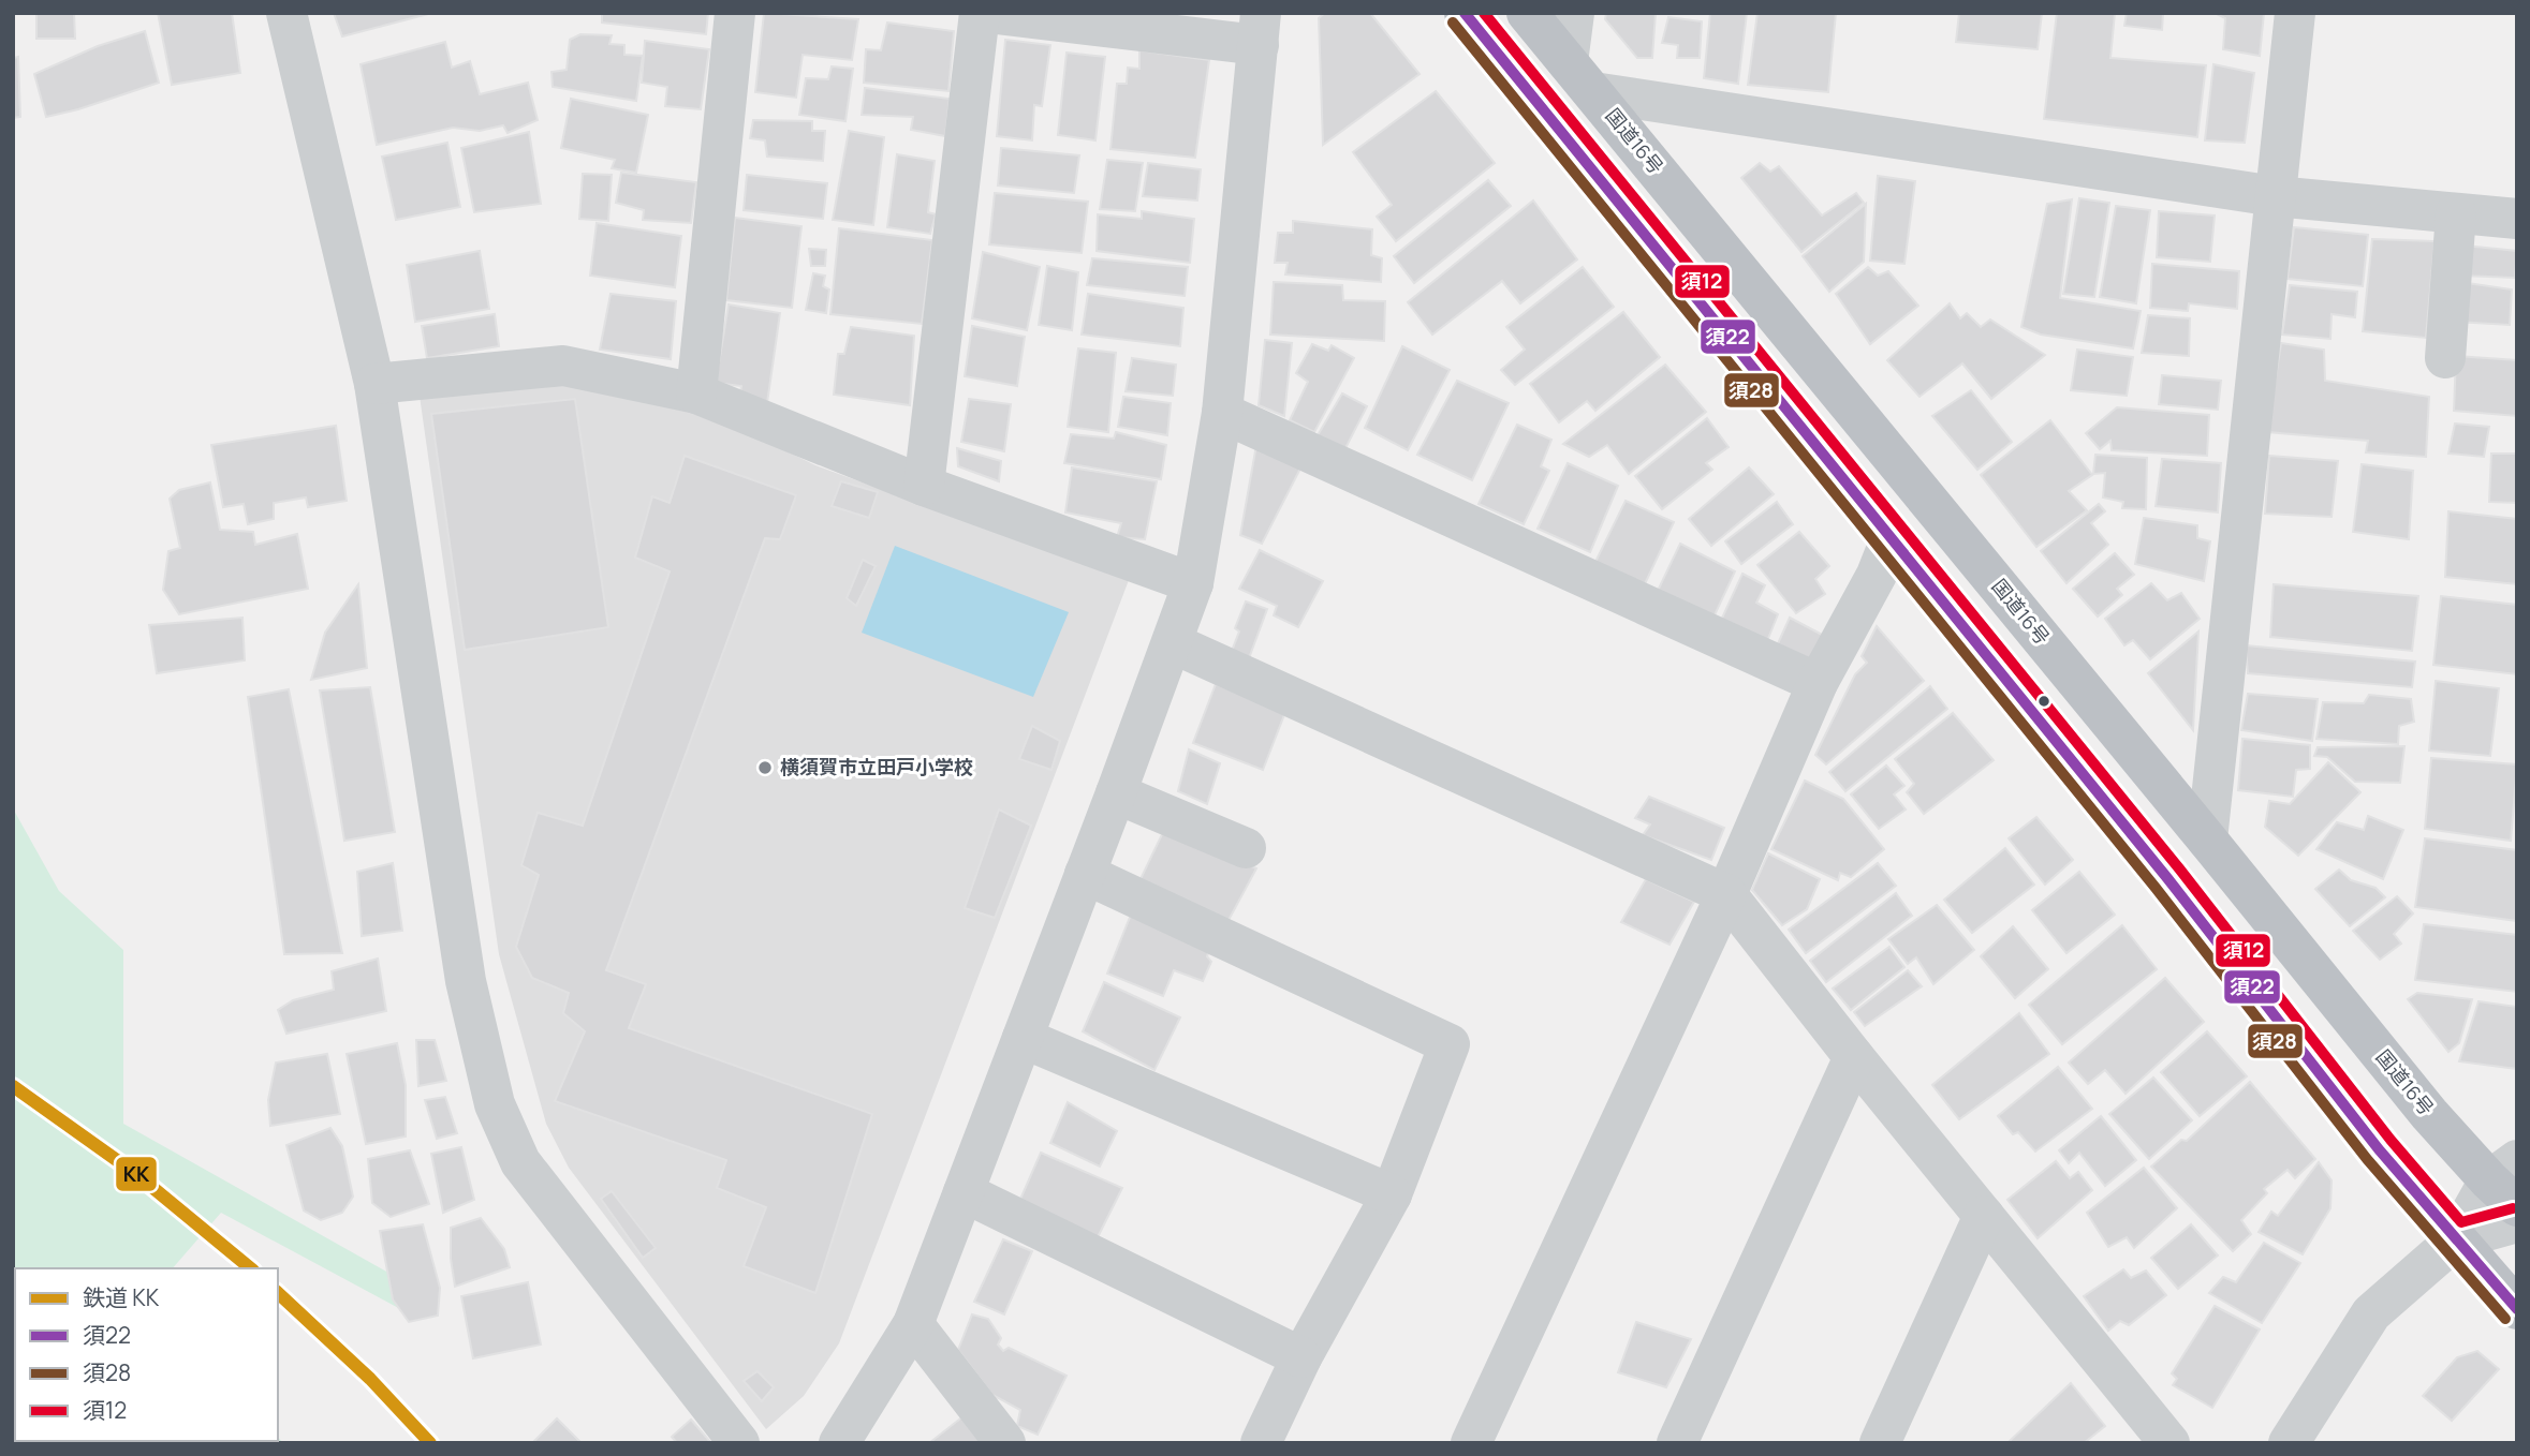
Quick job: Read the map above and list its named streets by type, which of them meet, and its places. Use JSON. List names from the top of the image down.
{
  "streets": {
    "highway": ["国道16号"]
  },
  "places": ["横須賀市立田戸小学校"],
  "lines": [
    "transit line 須22",
    "transit line 須12",
    "transit line 須28",
    "rail line KK"
  ],
  "legend": [
    "鉄道 KK",
    "須22",
    "須28",
    "須12"
  ]
}
